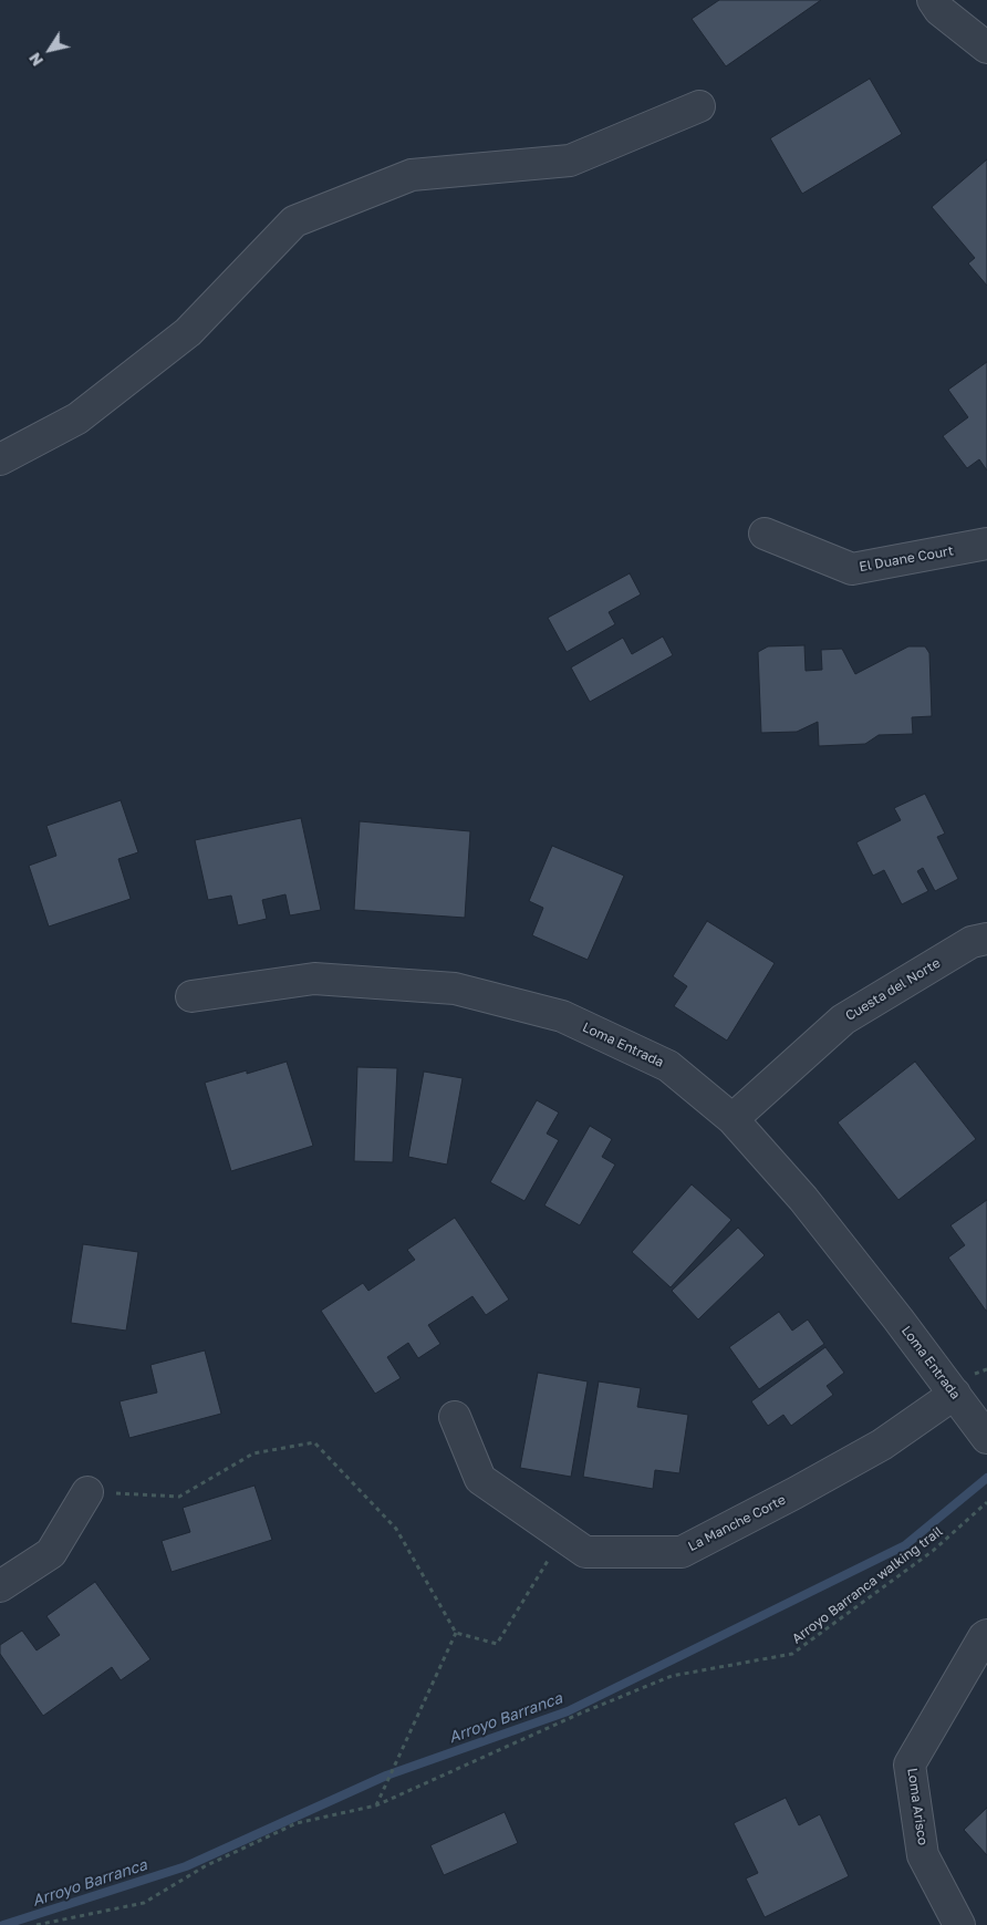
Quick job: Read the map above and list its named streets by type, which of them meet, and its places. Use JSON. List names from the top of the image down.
{
  "streets": {
    "street": [
      "El Duane Court",
      "Cuesta del Norte",
      "Loma Entrada",
      "La Manche Corte",
      "Loma Arisco"
    ],
    "path": ["Arroyo Barranca walking trail"]
  },
  "crossings": [
    ["Cuesta del Norte", "Loma Entrada"],
    ["Loma Entrada", "La Manche Corte"]
  ],
  "water": ["Arroyo Barranca"],
  "north": "bottom left"
}
